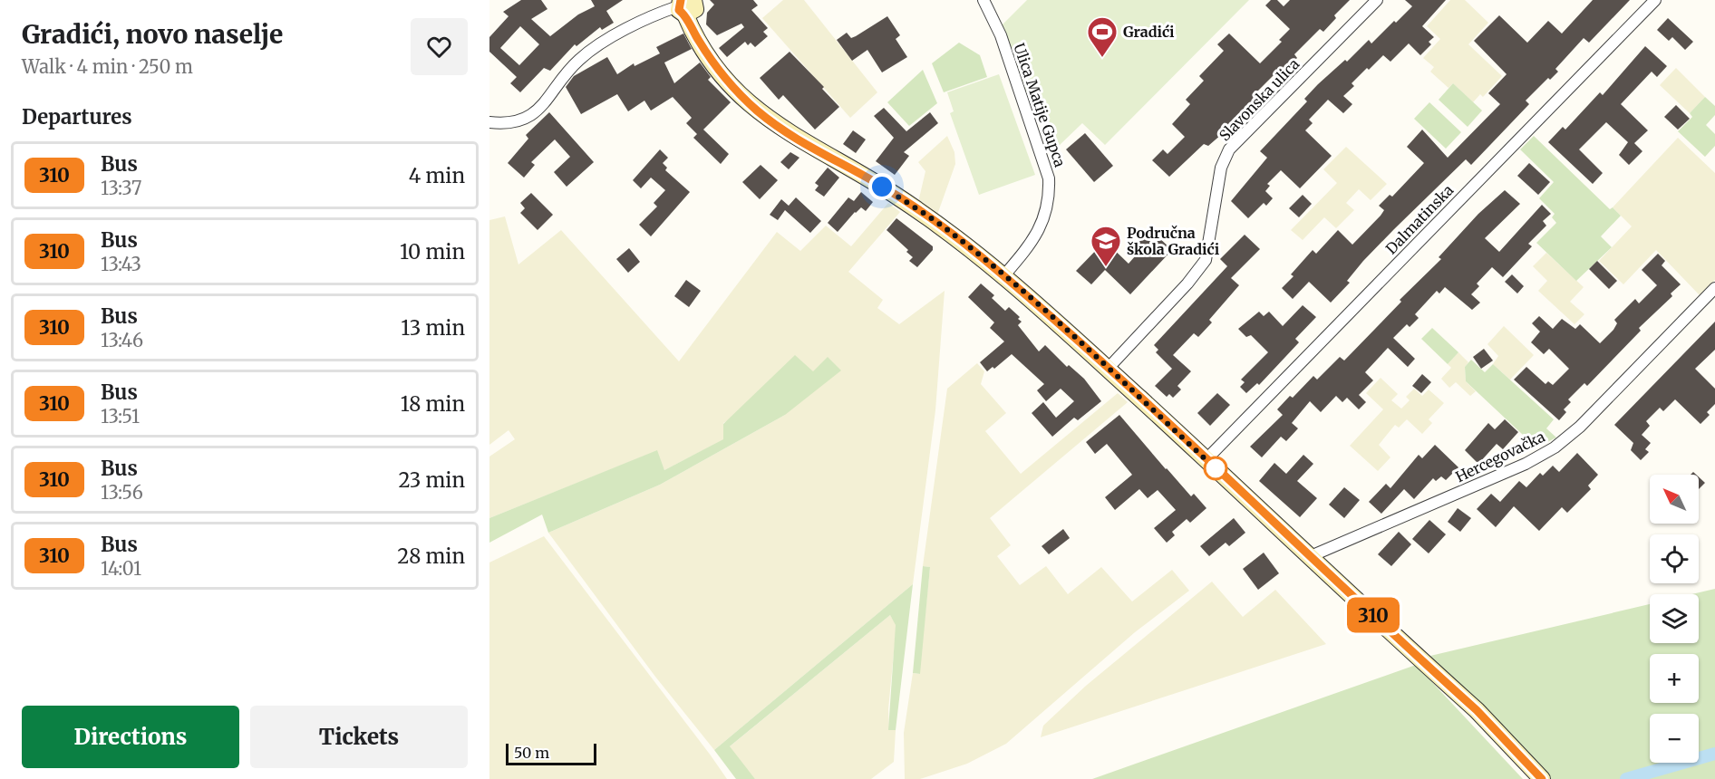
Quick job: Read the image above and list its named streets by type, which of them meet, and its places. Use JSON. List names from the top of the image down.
{
  "streets": {
    "street": [
      "Slavonska ulica",
      "Ulica Matije Gupca",
      "Dalmatinska",
      "Hercegovačka"
    ]
  },
  "places": {
    "sports": ["Gradići"],
    "school or university": ["Područna škola Gradići"]
  },
  "lines": ["bus line 310"],
  "scale_bar": "50 m",
  "north": "top left",
  "page": {
    "heading": [
      ["Gradići, novo naselje", "Walk · 4 min · 250 m"],
      "Departures"
    ],
    "on_map": "310",
    "list": [
      {
        "mark": "310",
        "name": "Bus",
        "note": "13:37",
        "value": "4 min"
      },
      {
        "mark": "310",
        "name": "Bus",
        "note": "13:43",
        "value": "10 min"
      },
      {
        "mark": "310",
        "name": "Bus",
        "note": "13:46",
        "value": "13 min"
      },
      {
        "mark": "310",
        "name": "Bus",
        "note": "13:51",
        "value": "18 min"
      },
      {
        "mark": "310",
        "name": "Bus",
        "note": "13:56",
        "value": "23 min"
      },
      {
        "mark": "310",
        "name": "Bus",
        "note": "14:01",
        "value": "28 min"
      }
    ],
    "map_buttons": ["+", "−"],
    "buttons": ["Directions", "Tickets"],
    "scale": "50 m"
  }
}
